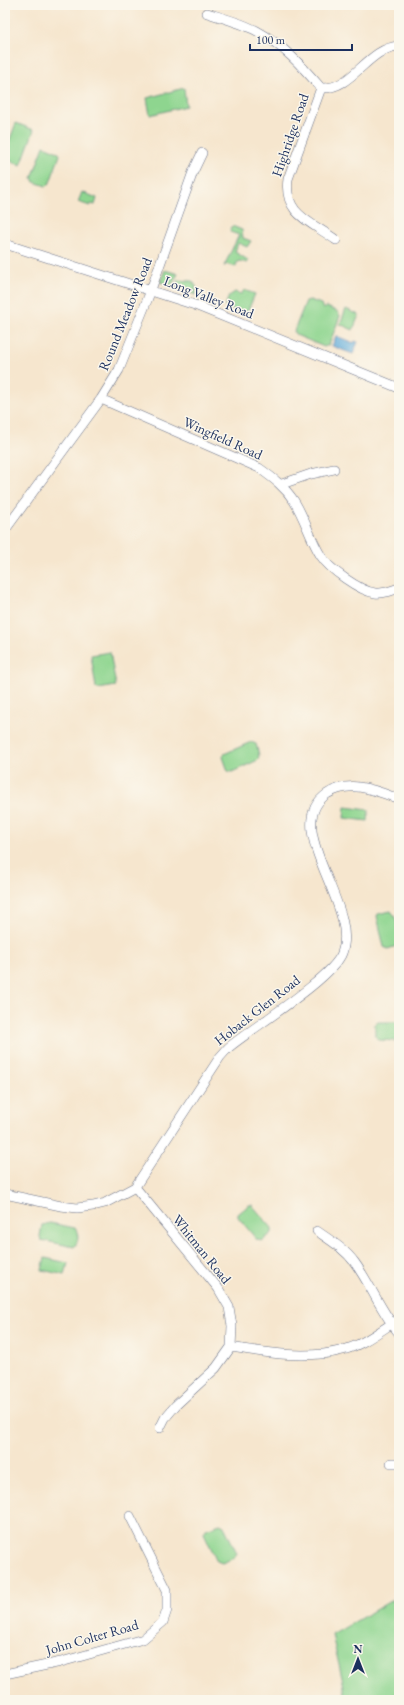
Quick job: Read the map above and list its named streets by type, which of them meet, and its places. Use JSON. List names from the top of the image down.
{
  "streets": {
    "street": [
      "Highridge Road",
      "Long Valley Road",
      "Round Meadow Road",
      "Wingfield Road",
      "Hoback Glen Road",
      "Whitman Road",
      "John Colter Road"
    ]
  },
  "crossings": [
    ["Long Valley Road", "Round Meadow Road"],
    ["Round Meadow Road", "Wingfield Road"],
    ["Hoback Glen Road", "Whitman Road"]
  ],
  "scale_bar": "100 m",
  "north": "top"
}
